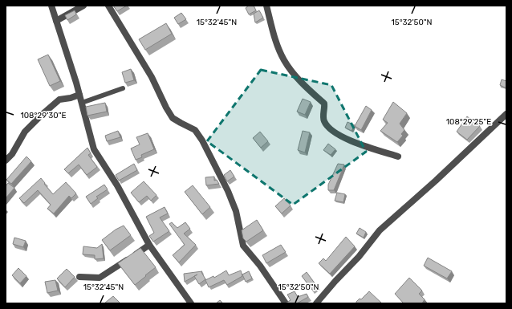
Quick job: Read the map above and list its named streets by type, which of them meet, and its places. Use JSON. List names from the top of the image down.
{
  "coordinates": [
    "15°32'45\"N",
    "15°32'50\"N",
    "108°29'30\"E",
    "108°29'25\"E"
  ]
}
